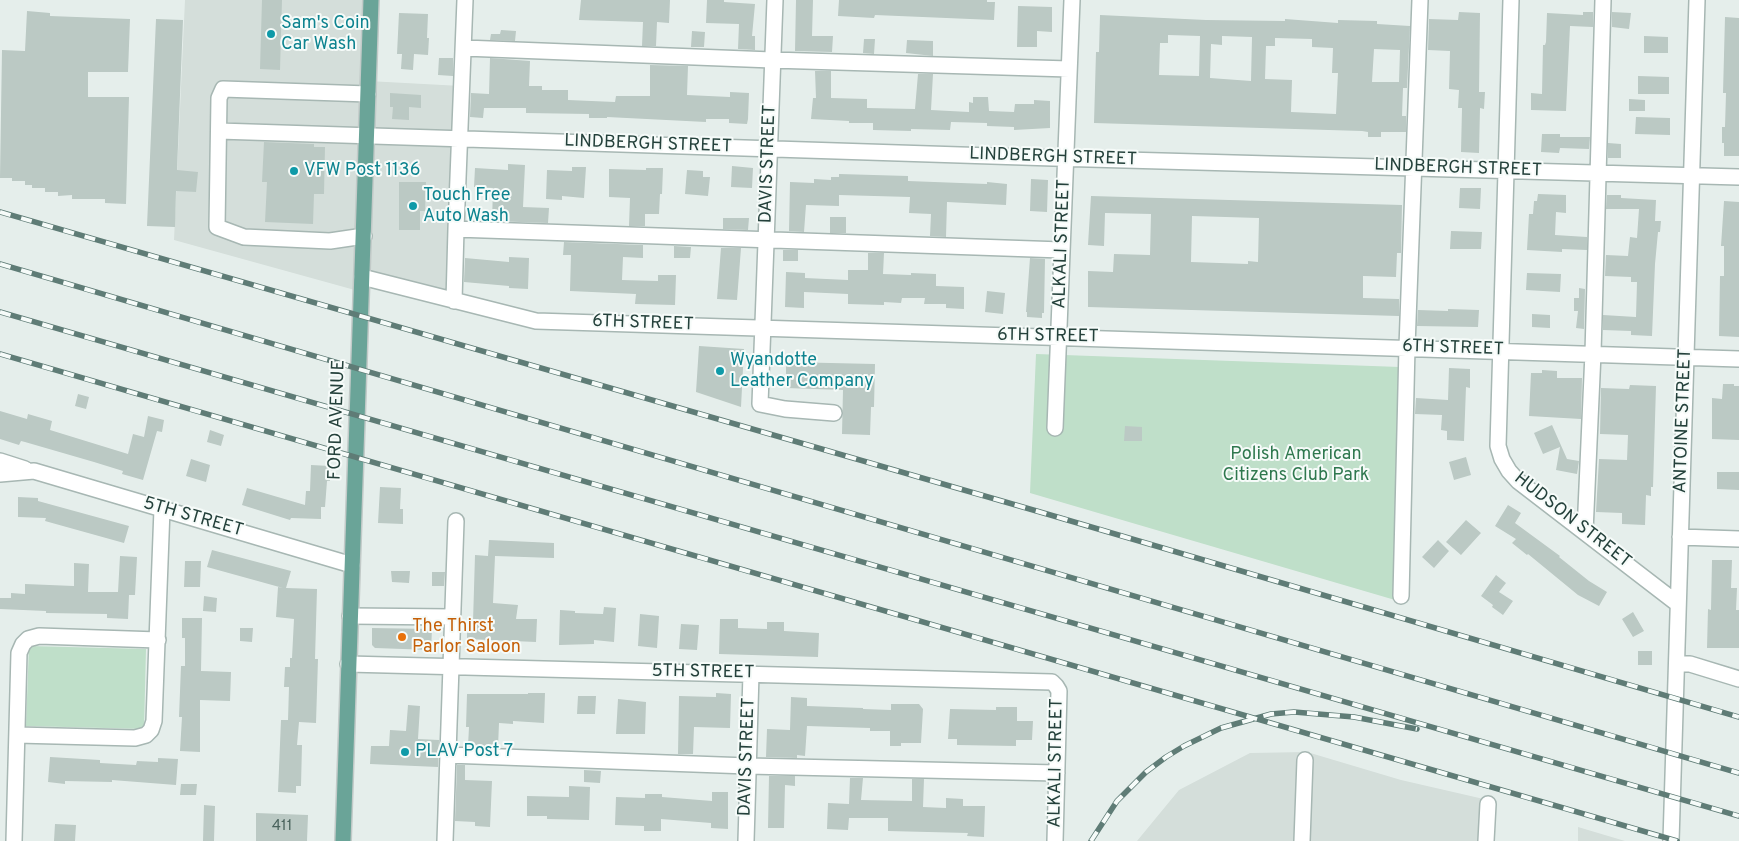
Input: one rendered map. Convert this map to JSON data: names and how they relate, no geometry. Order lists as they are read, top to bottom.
{
  "streets": {
    "main road": ["FORD AVENUE"],
    "street": [
      "LINDBERGH STREET",
      "DAVIS STREET",
      "ALKALI STREET",
      "6TH STREET",
      "ANTOINE STREET",
      "5TH STREET",
      "HUDSON STREET"
    ]
  },
  "crossings": [
    ["LINDBERGH STREET", "DAVIS STREET"],
    ["LINDBERGH STREET", "ALKALI STREET"],
    ["LINDBERGH STREET", "FORD AVENUE"],
    ["LINDBERGH STREET", "ANTOINE STREET"],
    ["LINDBERGH STREET", "HUDSON STREET"],
    ["DAVIS STREET", "6TH STREET"],
    ["DAVIS STREET", "5TH STREET"],
    ["ALKALI STREET", "6TH STREET"],
    ["ALKALI STREET", "5TH STREET"],
    ["6TH STREET", "FORD AVENUE"],
    ["6TH STREET", "ANTOINE STREET"],
    ["6TH STREET", "HUDSON STREET"],
    ["FORD AVENUE", "5TH STREET"],
    ["ANTOINE STREET", "HUDSON STREET"]
  ],
  "parks": ["Polish American Citizens Club Park"],
  "places": [
    "Sam's Coin Car Wash",
    "VFW Post 1136",
    "Touch Free Auto Wash",
    "Wyandotte Leather Company",
    "The Thirst Parlor Saloon",
    "PLAV Post 7"
  ],
  "house_numbers": ["411"]
}
